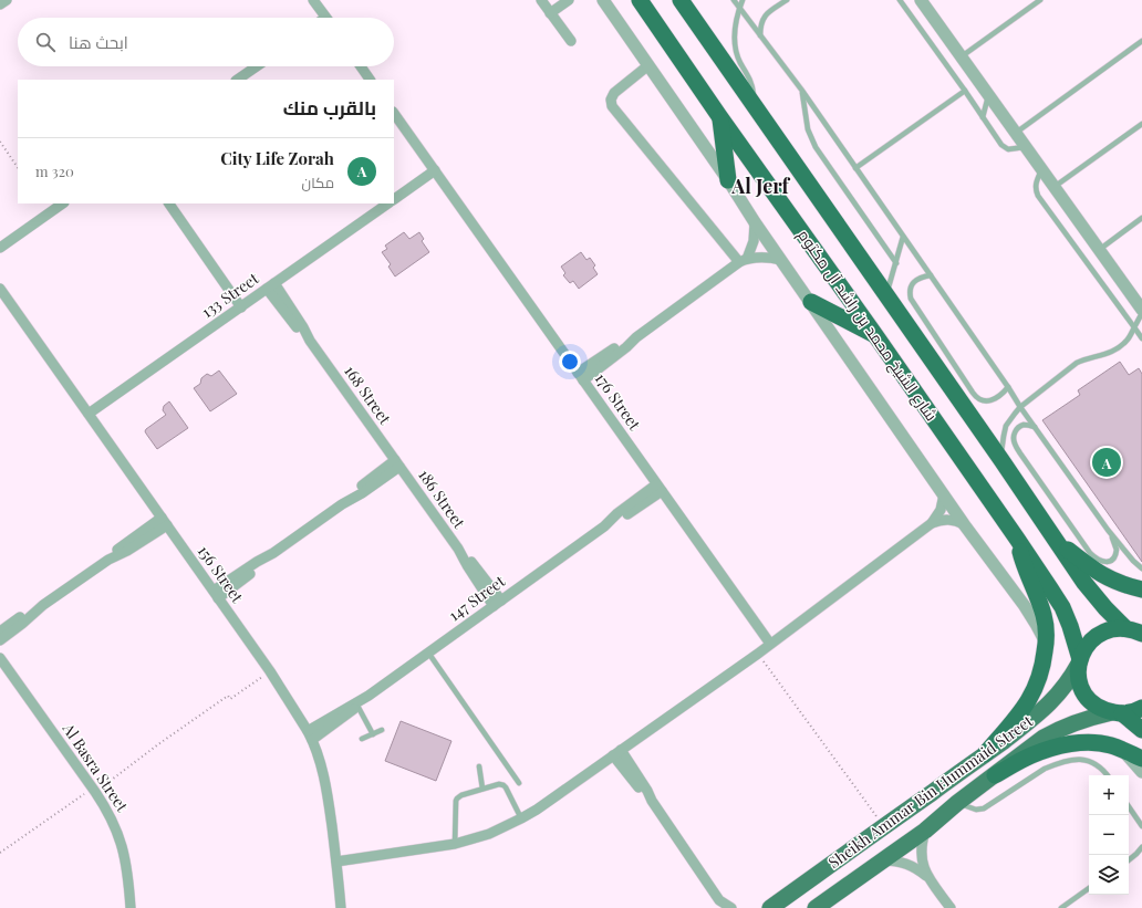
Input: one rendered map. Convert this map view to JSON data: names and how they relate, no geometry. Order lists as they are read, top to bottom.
{
  "streets": {
    "highway": ["شارع الشيخ محمد بن راشد آل مكتوم"],
    "main road": ["Sheikh Ammar Bin Hummaid Street"],
    "street": [
      "133 Street",
      "168 Street",
      "176 Street",
      "186 Street",
      "156 Street",
      "147 Street",
      "Al Basra Street"
    ]
  },
  "crossings": [
    ["133 Street", "168 Street"],
    ["133 Street", "156 Street"],
    ["شارع الشيخ محمد بن راشد آل مكتوم", "Sheikh Ammar Bin Hummaid Street"],
    ["168 Street", "186 Street"],
    ["176 Street", "147 Street"],
    ["186 Street", "147 Street"],
    ["156 Street", "147 Street"]
  ],
  "districts": ["Al Jerf"],
  "page": {
    "search": "ابحث هنا",
    "heading": "بالقرب منك",
    "list": [
      {
        "mark": "A",
        "name": "City Life Zorah",
        "note": "مكان",
        "value": "320 m"
      }
    ],
    "pins": "A",
    "map_buttons": ["+", "−"]
  }
}
